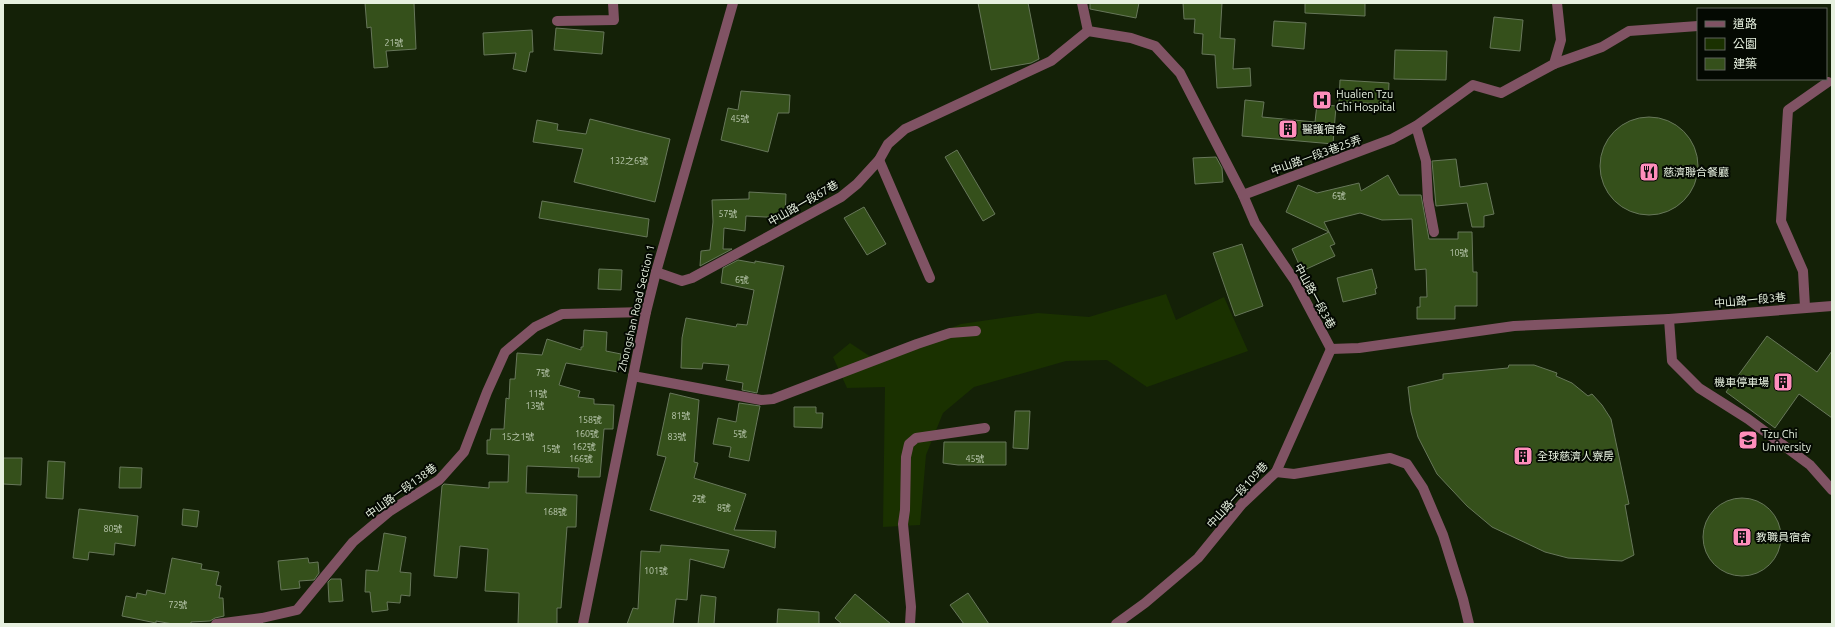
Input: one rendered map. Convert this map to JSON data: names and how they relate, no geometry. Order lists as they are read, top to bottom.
{
  "streets": {
    "street": [
      "中山路一段3巷25弄",
      "中山路一段67巷",
      "中山路一段3巷",
      "Zhongshan Road Section 1",
      "中山路一段138巷",
      "中山路一段109巷"
    ]
  },
  "crossings": [
    ["中山路一段3巷25弄", "中山路一段3巷"],
    ["中山路一段67巷", "中山路一段3巷"],
    ["中山路一段67巷", "Zhongshan Road Section 1"],
    ["中山路一段3巷", "中山路一段109巷"],
    ["Zhongshan Road Section 1", "中山路一段138巷"]
  ],
  "places": {
    "hospital": ["Hualien Tzu Chi Hospital"],
    "building": [
      "醫護宿舍",
      "機車停車場",
      "全球慈濟人寮房",
      "教職員宿舍"
    ],
    "restaurant": ["慈濟聯合餐廳"],
    "school or university": ["Tzu Chi University"]
  },
  "house_numbers": [
    "21號",
    "45號",
    "132之6號",
    "6號",
    "57號",
    "10號",
    "6號",
    "7號",
    "11號",
    "13號",
    "81號",
    "158號",
    "160號",
    "5號",
    "15之1號",
    "83號",
    "162號",
    "15號",
    "166號",
    "45號",
    "2號",
    "8號",
    "168號",
    "80號",
    "101號",
    "72號"
  ],
  "legend": ["道路", "公園", "建築"]
}
